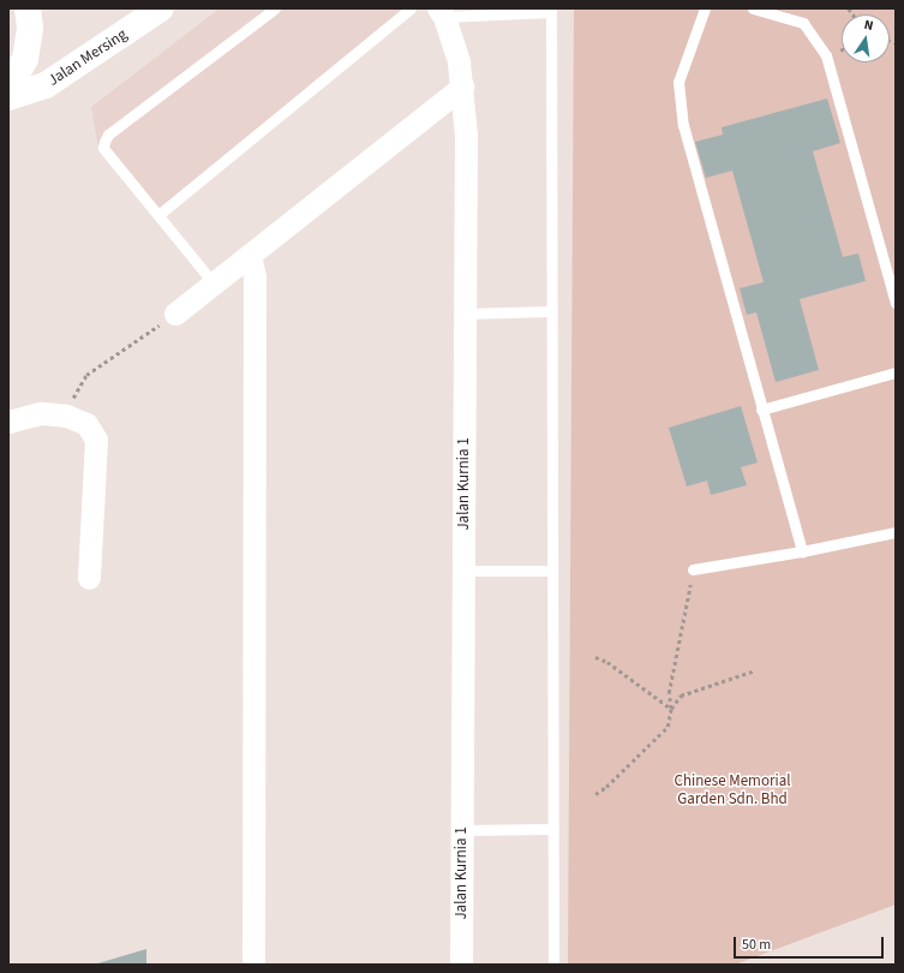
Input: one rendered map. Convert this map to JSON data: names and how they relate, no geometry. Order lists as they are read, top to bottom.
{
  "streets": {
    "highway": ["Jalan Mersing"],
    "street": ["Jalan Kurnia 1"]
  },
  "parks": ["Chinese Memorial Garden Sdn. Bhd"],
  "scale_bar": "50 m",
  "north": "top"
}
